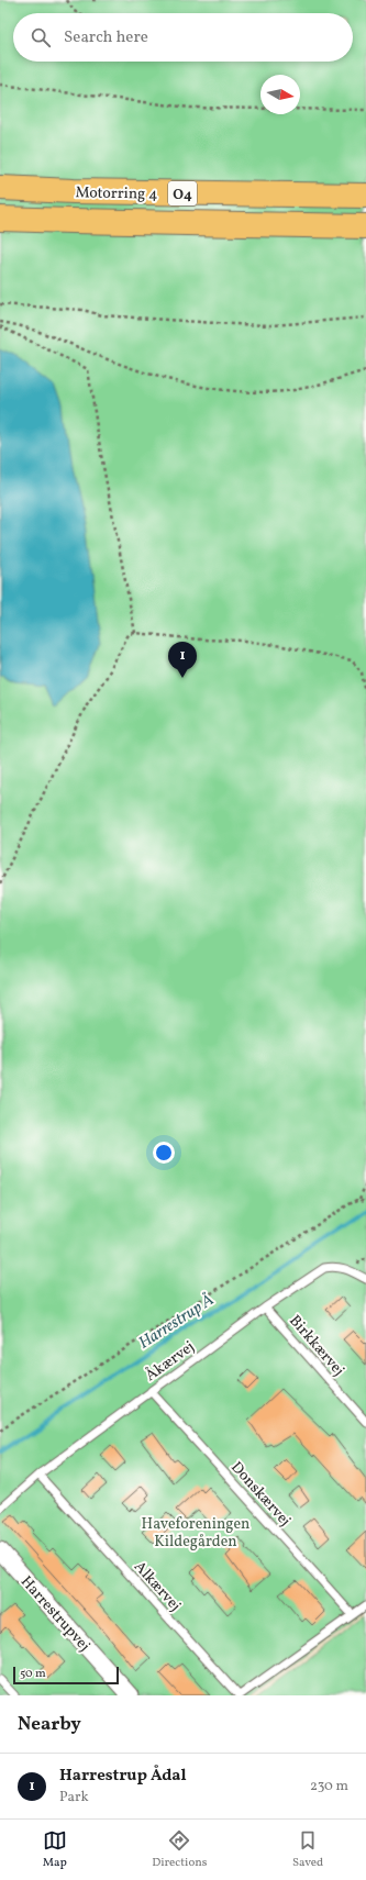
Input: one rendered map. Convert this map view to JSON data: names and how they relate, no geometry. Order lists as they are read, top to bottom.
{
  "streets": {
    "highway": ["Motorring 4", "O4"],
    "street": ["Harrestrupvej"],
    "lane": [
      "Birkkærvej",
      "Åkærvej",
      "Donskærvej",
      "Alkærvej"
    ]
  },
  "crossings": [
    ["Birkkærvej", "Åkærvej"],
    ["Åkærvej", "Donskærvej"],
    ["Åkærvej", "Alkærvej"]
  ],
  "water": ["Harrestrup Å"],
  "parks": ["Haveforeningen Kildegården"],
  "scale_bar": "50 m",
  "north": "right",
  "page": {
    "search": "Search here",
    "pins": "1",
    "scale": "50 m",
    "heading": "Nearby",
    "list": [
      {
        "mark": "1",
        "name": "Harrestrup Ådal",
        "note": "Park",
        "value": "230 m"
      }
    ],
    "nav": ["Map", "Directions", "Saved"]
  }
}
